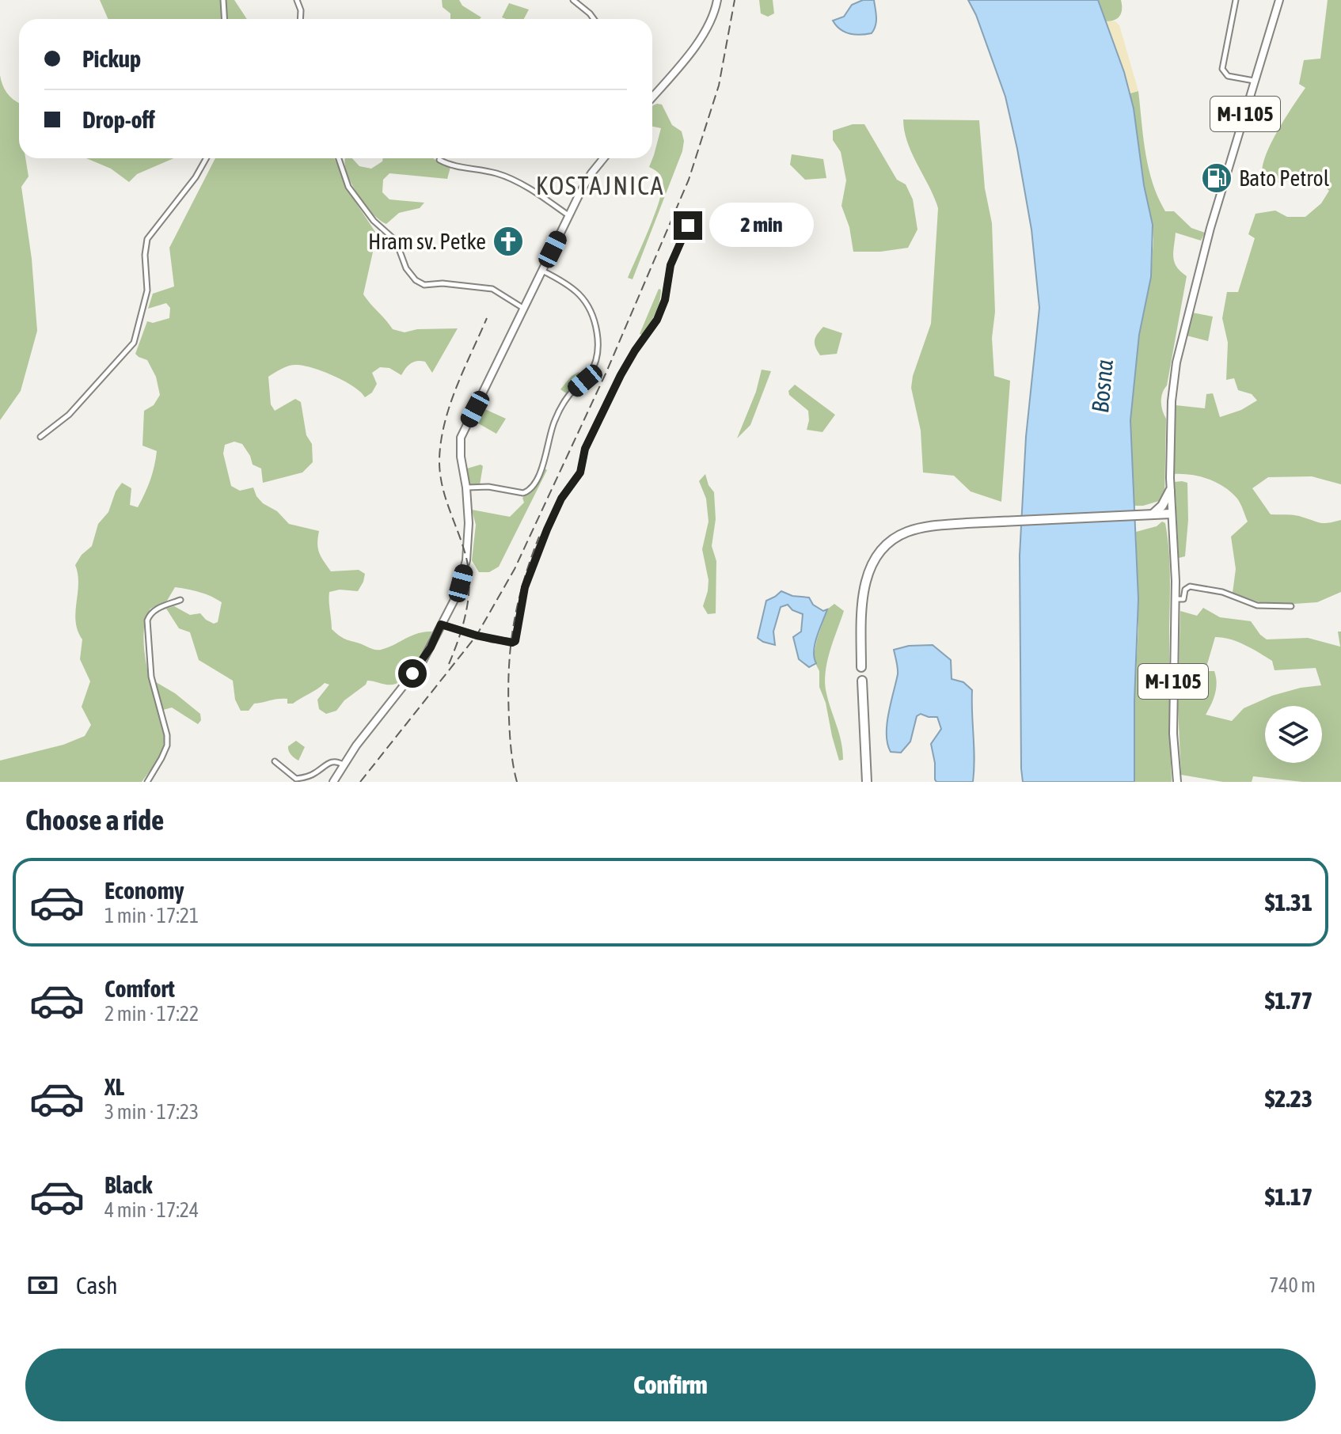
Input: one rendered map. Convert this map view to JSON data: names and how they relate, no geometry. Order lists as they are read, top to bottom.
{
  "streets": {
    "main road": ["M-I 105"]
  },
  "districts": ["KOSTAJNICA"],
  "water": ["Bosna"],
  "places": {
    "fuel station": ["Bato Petrol"],
    "church": ["Hram sv. Petke"]
  },
  "page": {
    "banner": ["Pickup", "Drop-off"],
    "bubble": "2 min",
    "heading": "Choose a ride",
    "list": [
      {
        "name": "Economy",
        "note": "1 min · 17:21",
        "value": "$1.31"
      },
      {
        "name": "Comfort",
        "note": "2 min · 17:22",
        "value": "$1.77"
      },
      {
        "name": "XL",
        "note": "3 min · 17:23",
        "value": "$2.23"
      },
      {
        "name": "Black",
        "note": "4 min · 17:24",
        "value": "$1.17"
      }
    ],
    "pay": ["Cash", "740 m"],
    "buttons": "Confirm"
  }
}
